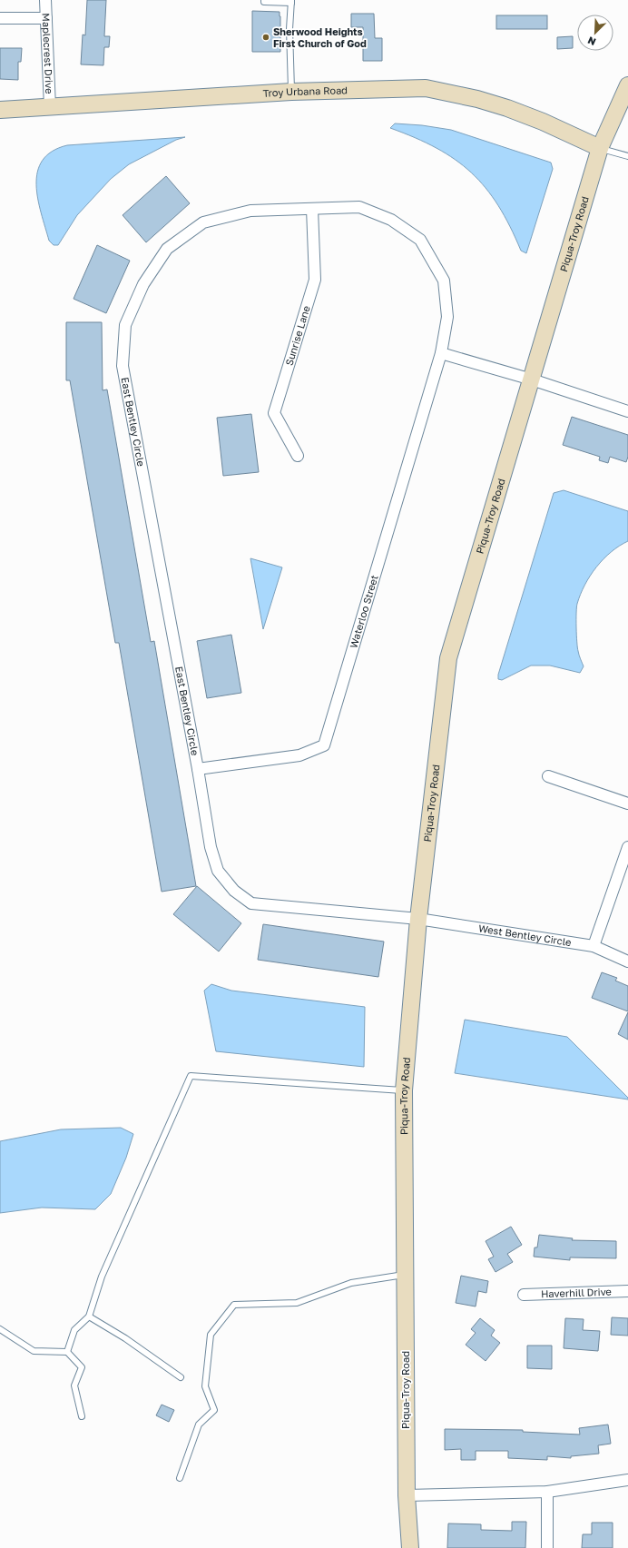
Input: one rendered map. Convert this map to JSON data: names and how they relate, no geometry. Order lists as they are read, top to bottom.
{
  "streets": {
    "street": [
      "Maplecrest Drive",
      "Troy Urbana Road",
      "Piqua-Troy Road",
      "Sunrise Lane",
      "East Bentley Circle",
      "Waterloo Street",
      "West Bentley Circle",
      "Haverhill Drive"
    ]
  },
  "crossings": [
    ["Maplecrest Drive", "Troy Urbana Road"],
    ["Troy Urbana Road", "Piqua-Troy Road"],
    ["Piqua-Troy Road", "East Bentley Circle"],
    ["Piqua-Troy Road", "West Bentley Circle"],
    ["Sunrise Lane", "East Bentley Circle"],
    ["East Bentley Circle", "Waterloo Street"],
    ["East Bentley Circle", "West Bentley Circle"]
  ],
  "places": ["Sherwood Heights First Church of God"],
  "north": "bottom left"
}
